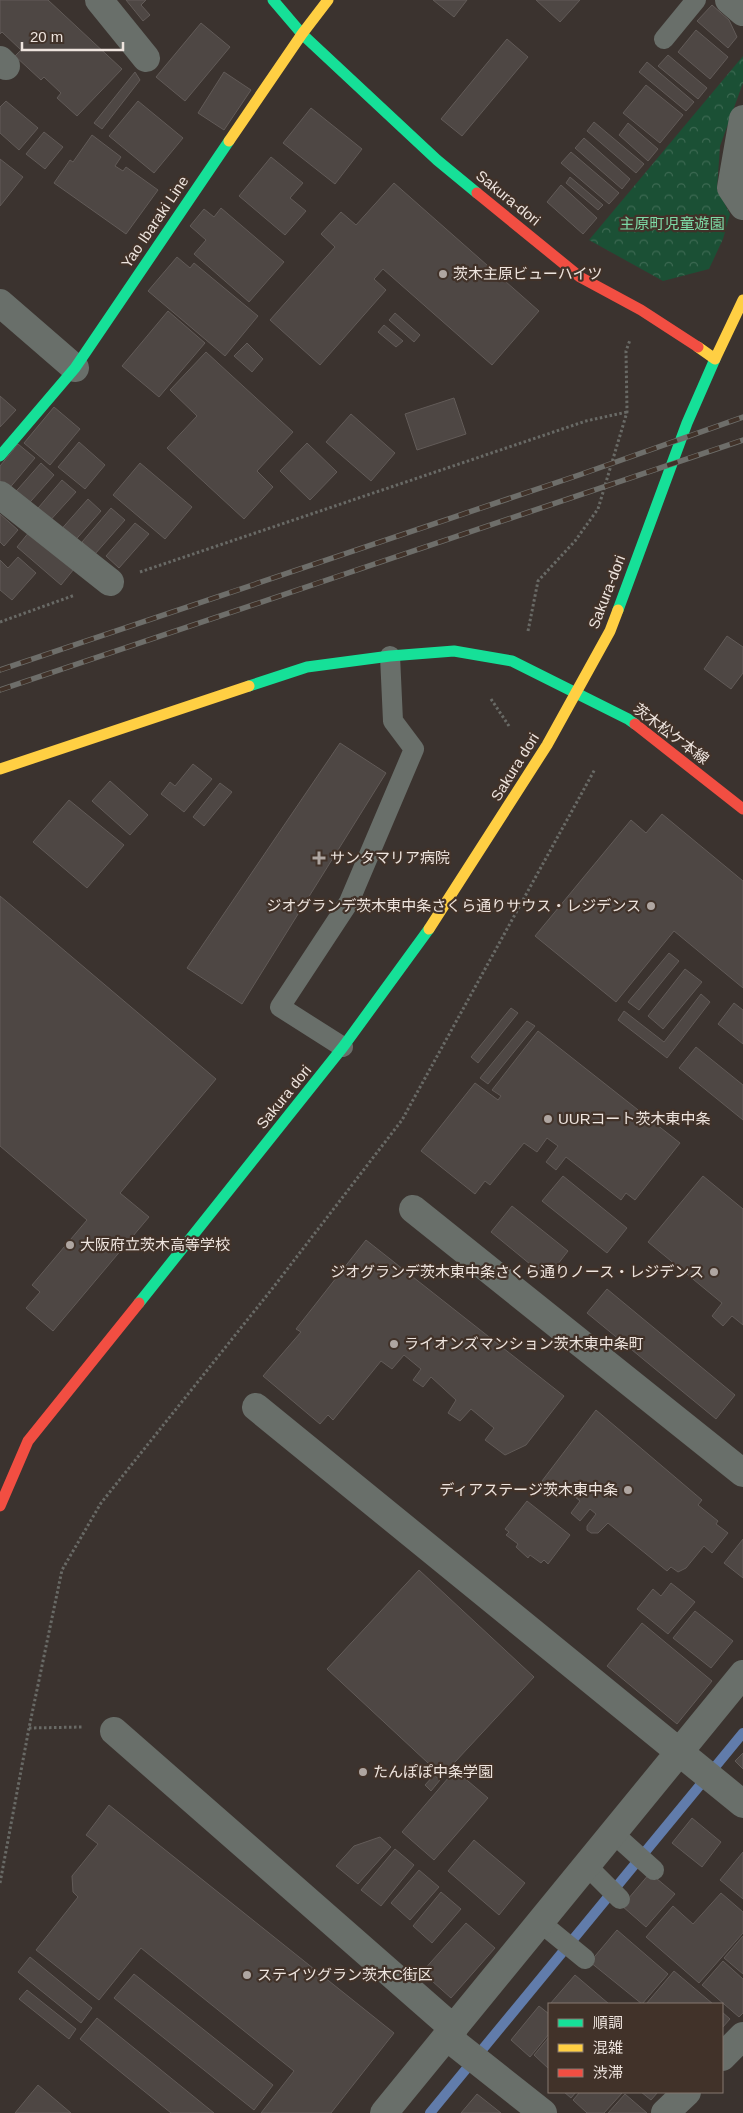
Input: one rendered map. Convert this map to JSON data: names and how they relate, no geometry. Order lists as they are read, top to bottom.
{
  "streets": {
    "street": [
      "Sakura-dori",
      "Yao Ibaraki Line",
      "茨木松ケ本線",
      "Sakura dori"
    ]
  },
  "crossings": [
    ["Sakura-dori", "Yao Ibaraki Line"],
    ["Sakura-dori", "茨木松ケ本線"],
    ["Sakura-dori", "Sakura dori"],
    ["茨木松ケ本線", "Sakura dori"]
  ],
  "parks": ["主原町児童遊園"],
  "places": {
    "other": [
      "茨木主原ビューハイツ",
      "ジオグランデ茨木東中条さくら通りサウス・レジデンス",
      "UURコート茨木東中条",
      "大阪府立茨木高等学校",
      "ジオグランデ茨木東中条さくら通りノース・レジデンス",
      "ライオンズマンション茨木東中条町",
      "ディアステージ茨木東中条",
      "たんぽぽ中条学園",
      "ステイツグラン茨木C街区"
    ],
    "health": ["サンタマリア病院"]
  },
  "legend": ["順調", "混雑", "渋滞"],
  "scale_bar": "20 m"
}
